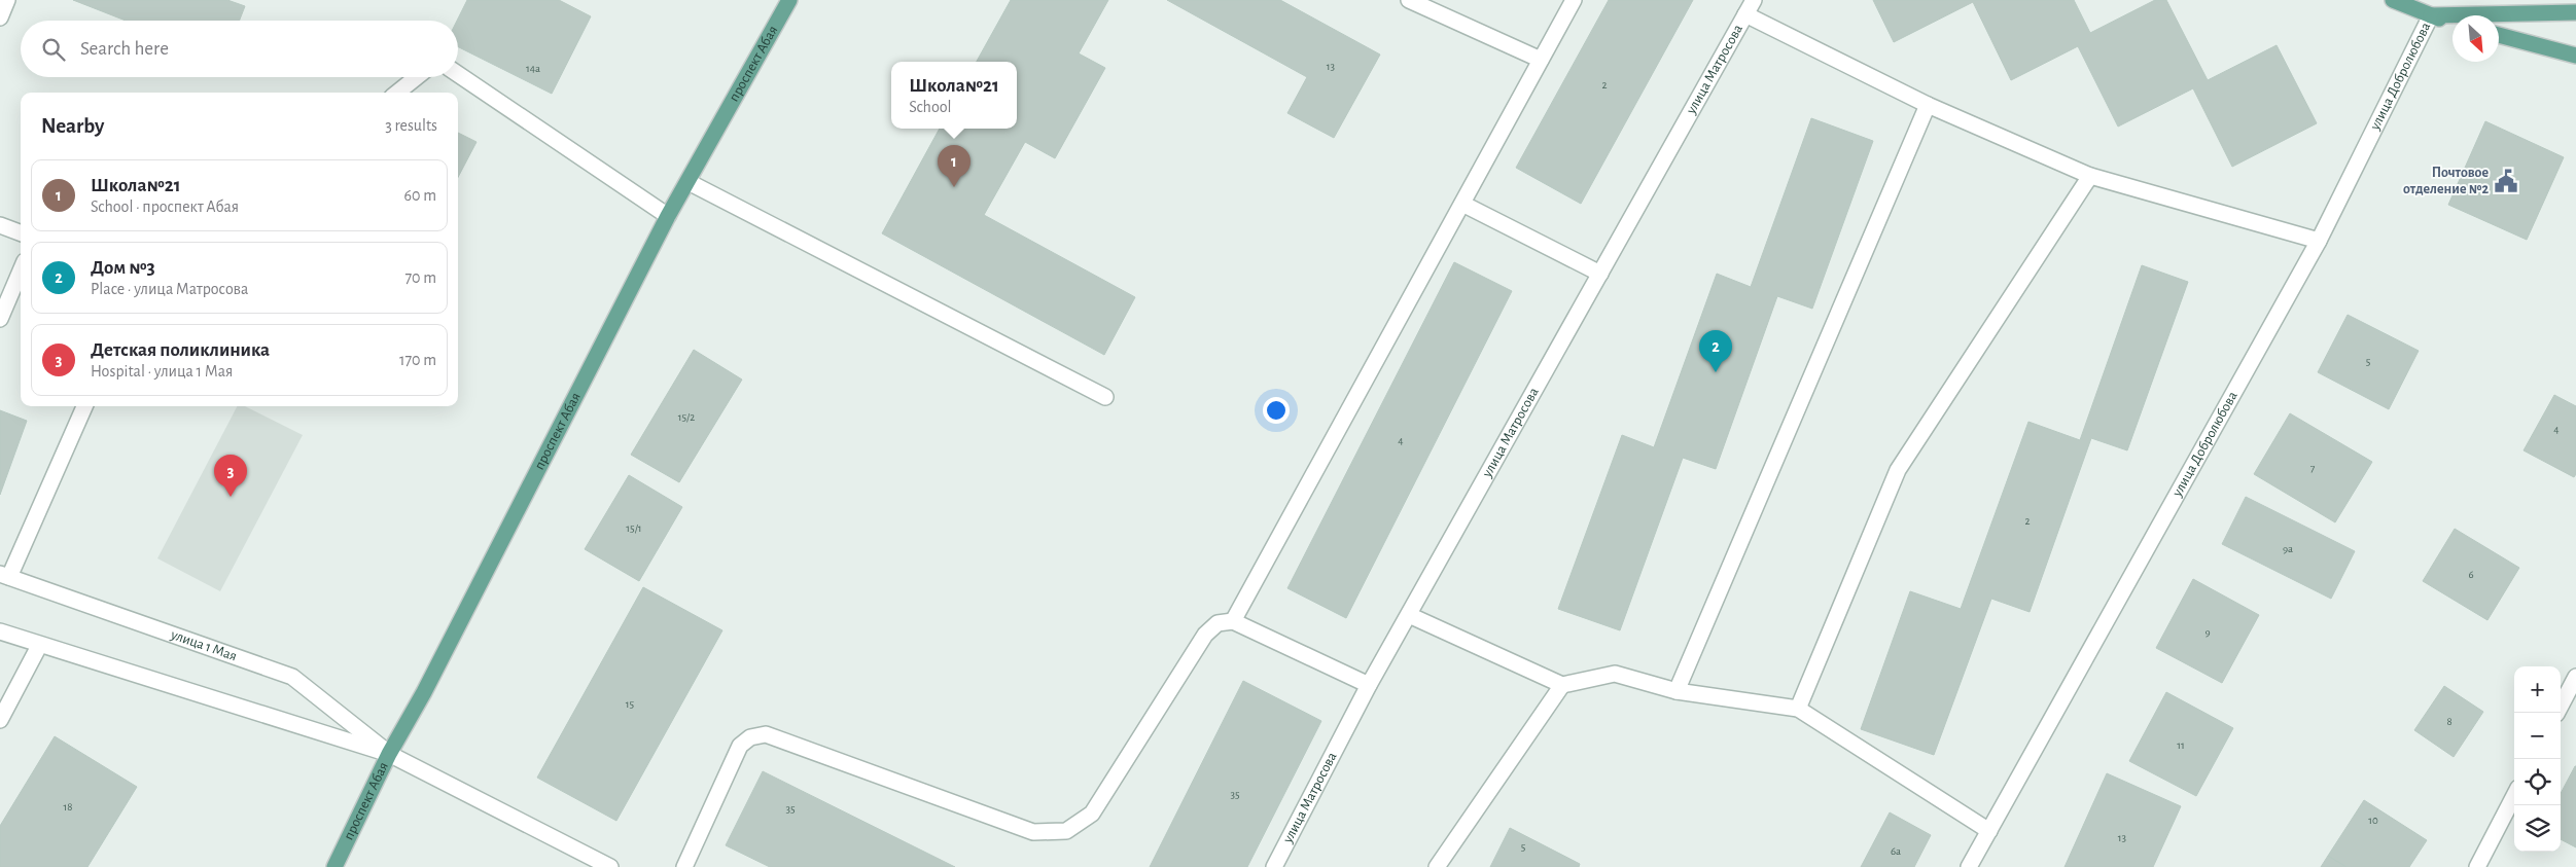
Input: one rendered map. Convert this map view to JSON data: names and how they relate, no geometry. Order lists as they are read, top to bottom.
{
  "streets": {
    "main road": ["проспект Абая"],
    "street": ["улица Матросова", "улица Добролюбова", "улица 1 Мая"]
  },
  "crossings": [
    ["проспект Абая", "улица 1 Мая"]
  ],
  "places": {
    "public building": ["Почтовое отделение №2"]
  },
  "house_numbers": [
    "13",
    "14а",
    "2",
    "5",
    "15/2",
    "4",
    "4",
    "7",
    "2",
    "15/1",
    "9а",
    "6",
    "9",
    "15",
    "8",
    "11",
    "35",
    "18",
    "35",
    "10",
    "13",
    "5",
    "6а"
  ],
  "north": "bottom right",
  "page": {
    "search": "Search here",
    "popup": ["Школа№21", "School"],
    "heading": ["Nearby", "3 results"],
    "pins": ["1", "2", "3"],
    "list": [
      {
        "mark": "1",
        "name": "Школа№21",
        "note": "School · проспект Абая",
        "value": "60 m"
      },
      {
        "mark": "2",
        "name": "Дом №3",
        "note": "Place · улица Матросова",
        "value": "70 m"
      },
      {
        "mark": "3",
        "name": "Детская поликлиника",
        "note": "Hospital · улица 1 Мая",
        "value": "170 m"
      }
    ],
    "map_buttons": ["+", "−"]
  }
}
